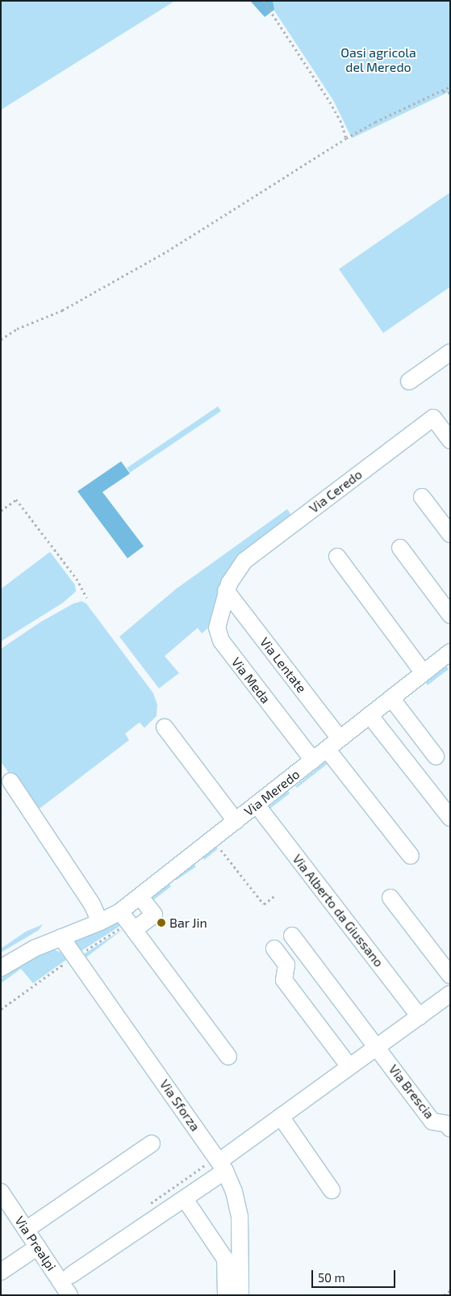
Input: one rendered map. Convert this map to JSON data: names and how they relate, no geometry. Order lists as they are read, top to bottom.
{
  "streets": {
    "street": [
      "Via Ceredo",
      "Via Lentate",
      "Via Meda",
      "Via Meredo",
      "Via Alberto da Giussano",
      "Via Brescia",
      "Via Sforza",
      "Via Prealpi"
    ]
  },
  "crossings": [
    ["Via Ceredo", "Via Lentate"],
    ["Via Ceredo", "Via Meda"],
    ["Via Lentate", "Via Meda"],
    ["Via Lentate", "Via Meredo"],
    ["Via Meda", "Via Meredo"],
    ["Via Meredo", "Via Alberto da Giussano"],
    ["Via Meredo", "Via Sforza"]
  ],
  "parks": ["Oasi agricola del Meredo"],
  "places": ["Bar Jin"],
  "scale_bar": "50 m"
}
